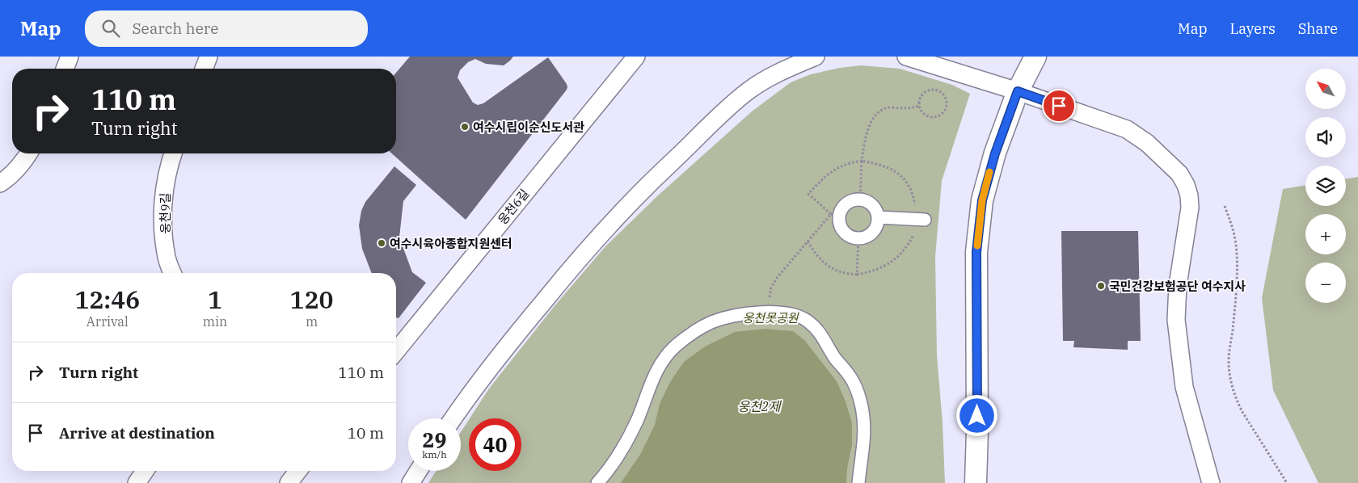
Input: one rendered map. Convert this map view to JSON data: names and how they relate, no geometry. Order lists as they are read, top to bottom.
{
  "streets": {
    "street": ["웅천6길", "웅천9길"]
  },
  "water": ["웅천2제"],
  "parks": ["웅천못공원"],
  "places": ["여수시립이순신도서관", "여수시육아종합지원센터", "국민건강보험공단 여수지사"],
  "north": "top left",
  "page": {
    "header": "Map",
    "search": "Search here",
    "nav": ["Map", "Layers", "Share"],
    "map_buttons": ["+", "−"],
    "turn": ["110 m", "Turn right"],
    "eta": [
      "12:46",
      "Arrival",
      "1",
      "min",
      "120",
      "m"
    ],
    "list": [
      {
        "name": "Turn right",
        "value": "110 m"
      },
      {
        "name": "Arrive at destination",
        "value": "10 m"
      }
    ],
    "speed": "29 km/h",
    "limit": "40"
  }
}
